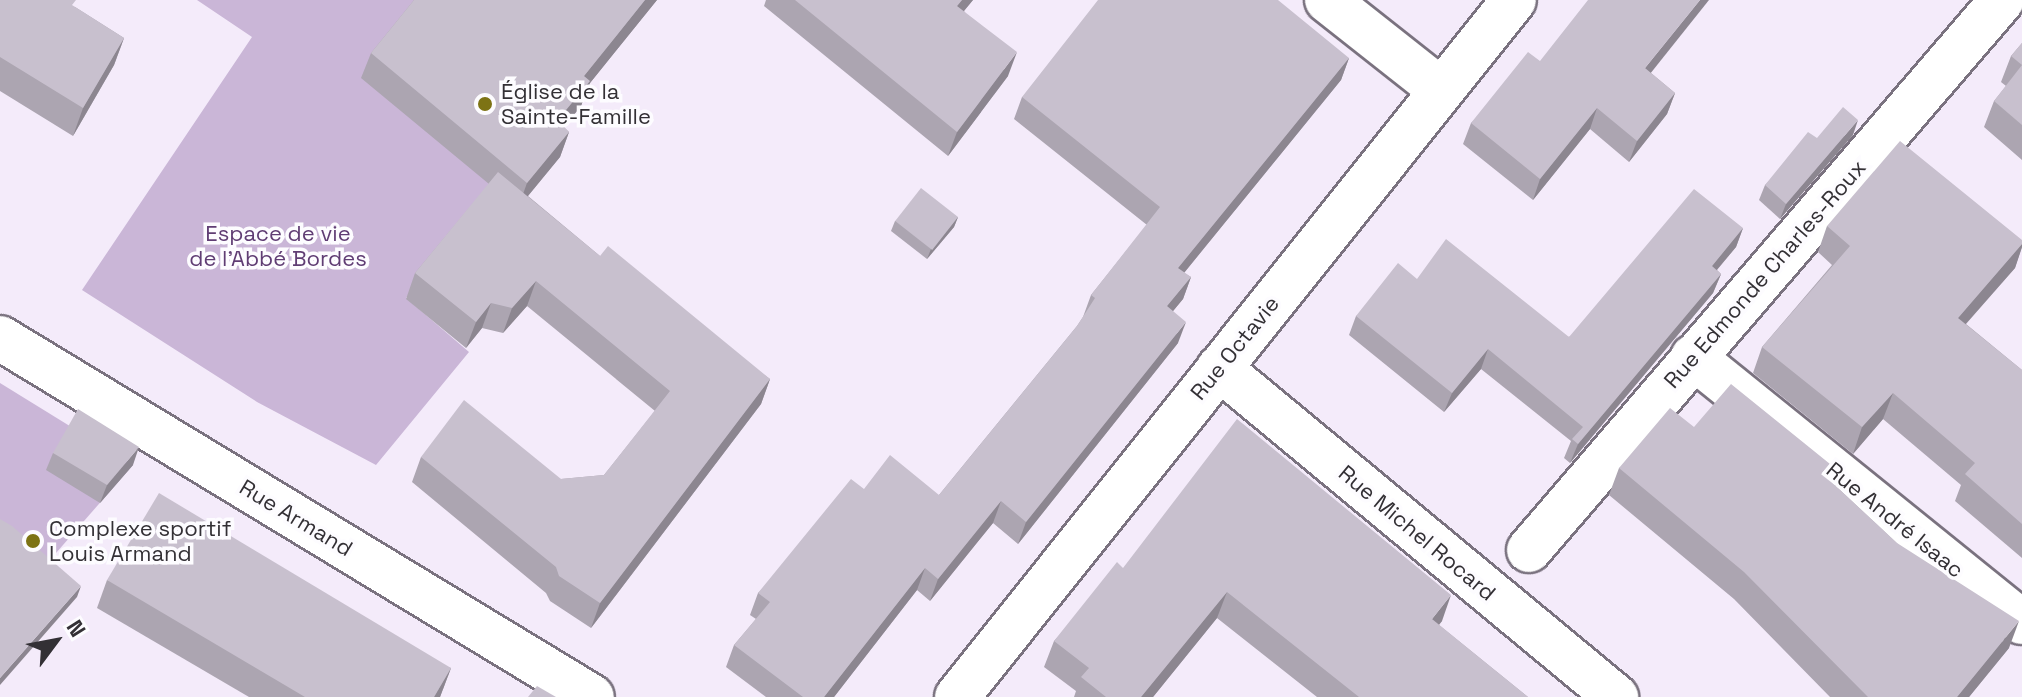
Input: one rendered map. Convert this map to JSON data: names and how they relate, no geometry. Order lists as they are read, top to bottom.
{
  "streets": {
    "street": [
      "Rue Edmonde Charles-Roux",
      "Rue Octavie",
      "Rue Armand",
      "Rue André Isaac",
      "Rue Michel Rocard"
    ]
  },
  "crossings": [
    ["Rue Edmonde Charles-Roux", "Rue André Isaac"],
    ["Rue Octavie", "Rue Michel Rocard"]
  ],
  "parks": ["Espace de vie de l'Abbé Bordes"],
  "places": ["Église de la Sainte-Famille", "Complexe sportif Louis Armand"],
  "north": "top right"
}
